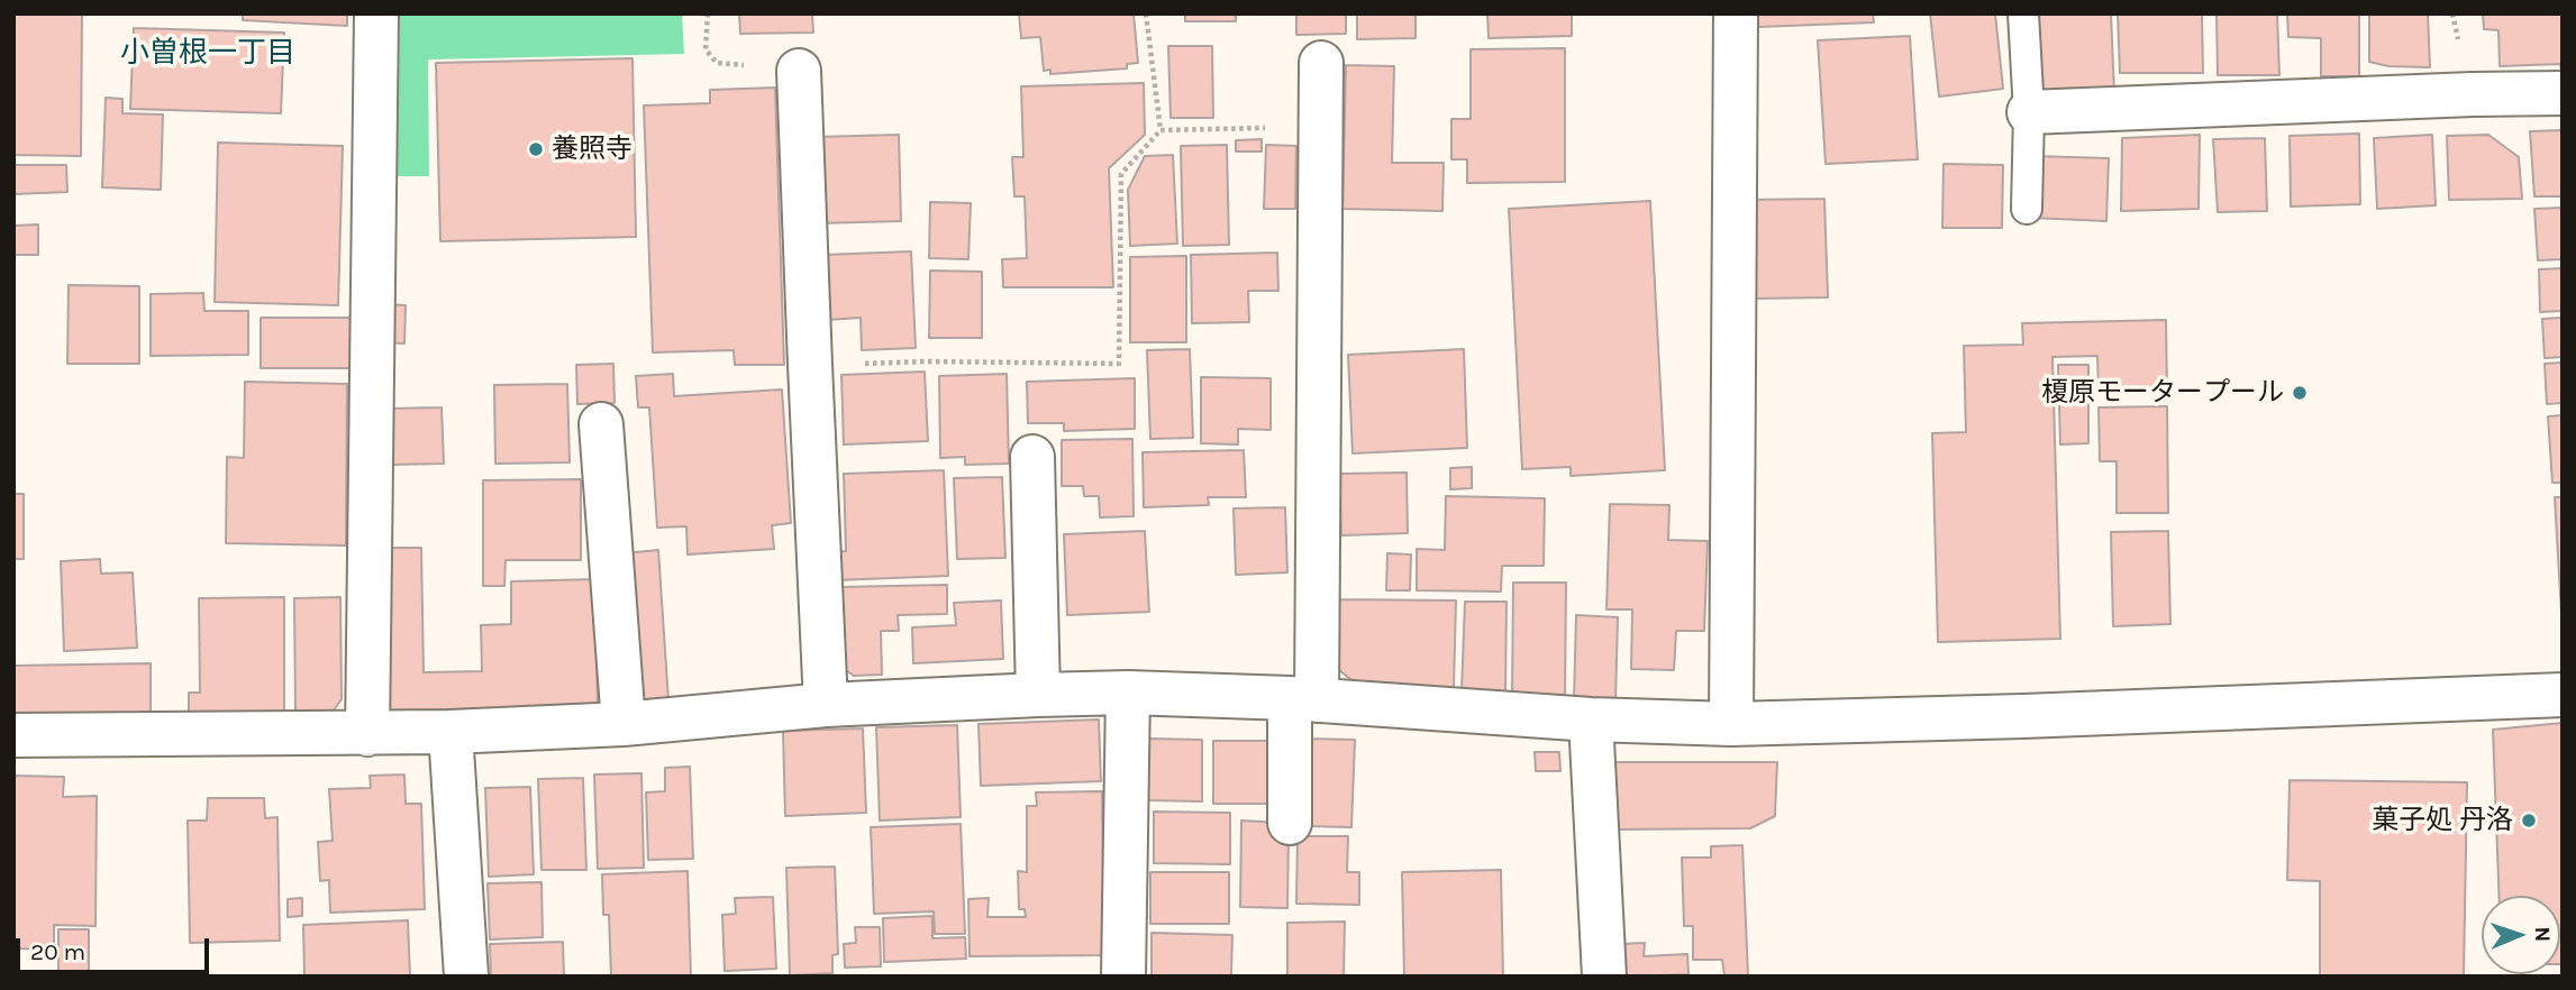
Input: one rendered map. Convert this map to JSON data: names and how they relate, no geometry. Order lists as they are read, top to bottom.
{
  "districts": ["小曽根一丁目"],
  "places": ["養照寺", "榎原モータープール", "菓子処 丹洛"],
  "scale_bar": "20 m",
  "north": "right"
}
